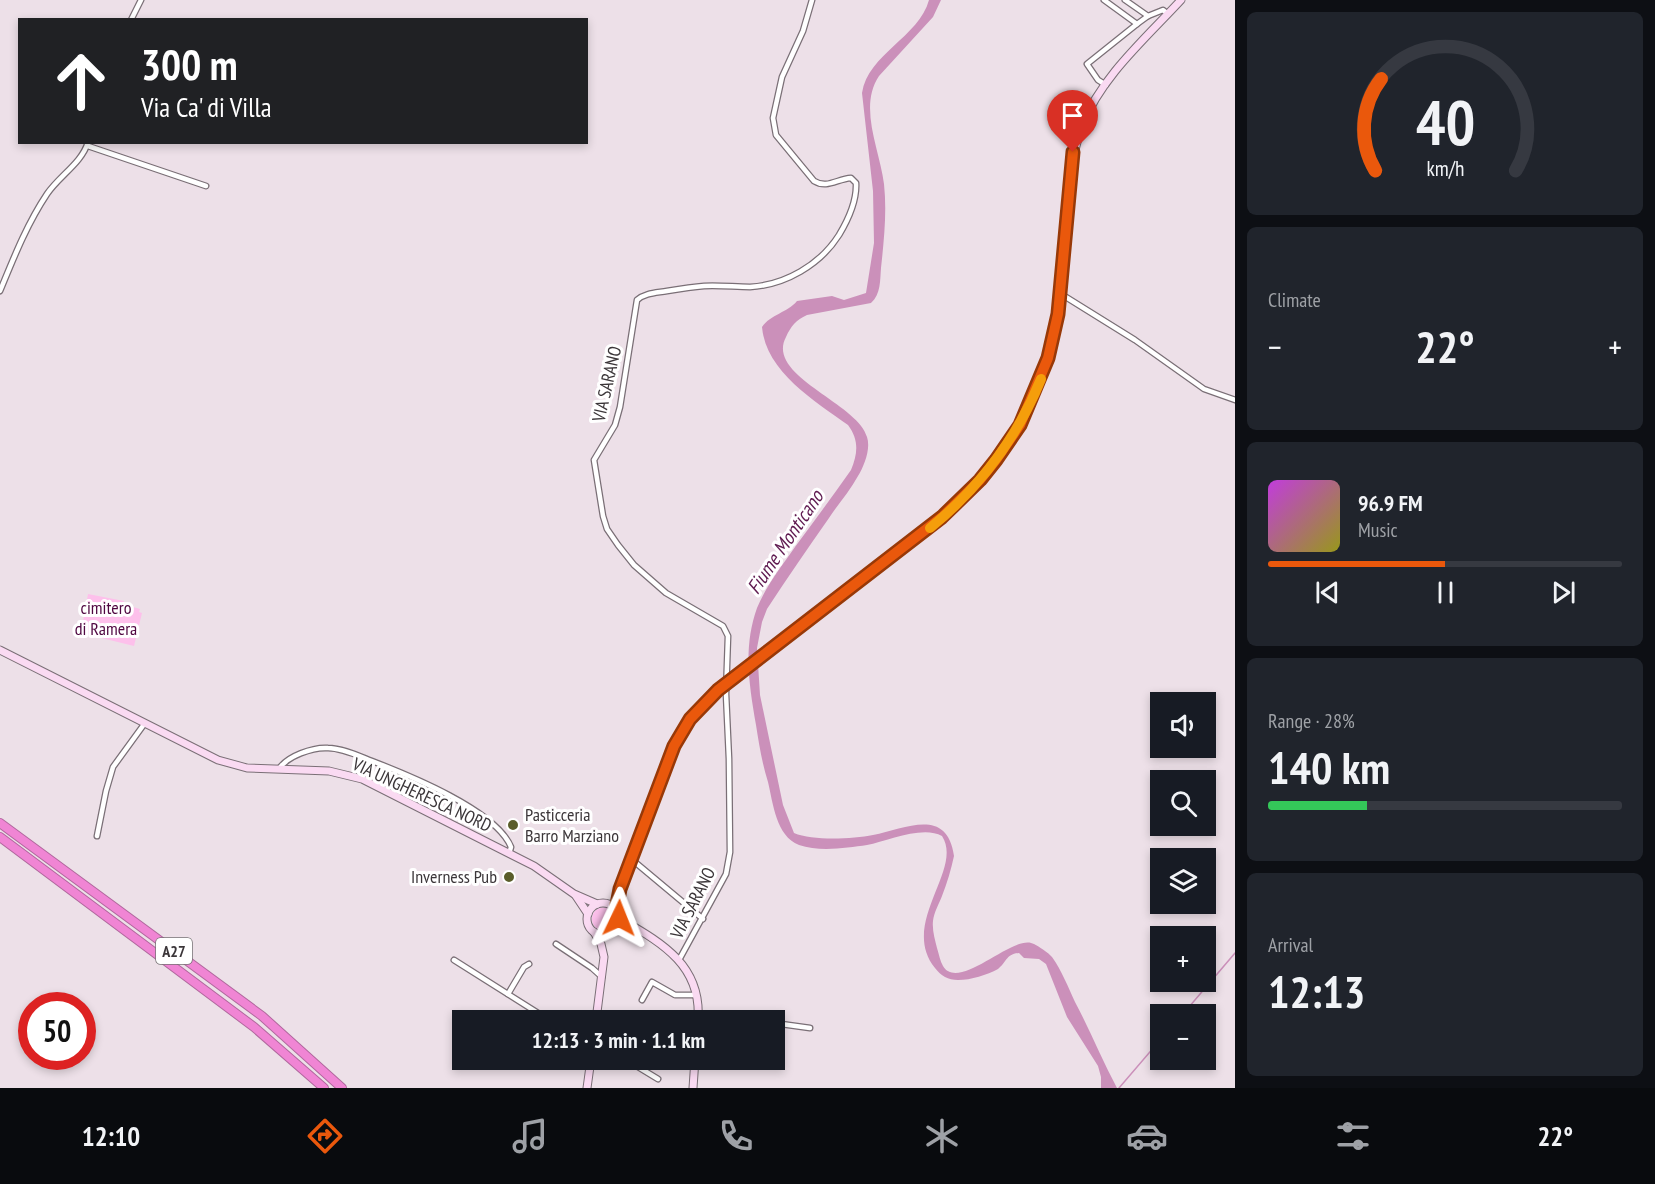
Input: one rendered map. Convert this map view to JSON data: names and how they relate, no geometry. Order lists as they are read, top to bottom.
{
  "streets": {
    "highway": ["A27"],
    "street": ["VIA SARANO", "VIA UNGHERESCA NORD"]
  },
  "water": ["Fiume Monticano"],
  "parks": ["cimitero di Ramera"],
  "places": ["Pasticceria Barro Marziano", "Inverness Pub"],
  "page": {
    "turn": ["300 m", "Via Ca' di Villa"],
    "tile": [
      "Climate",
      ["Range · 28%", "140 km"],
      ["Arrival", "12:13"]
    ],
    "heat": ["−", "22°", "+"],
    "song": ["96.9 FM", "Music"],
    "map_buttons": ["+", "−"],
    "limit": "50",
    "trip": "12:13 · 3 min · 1.1 km",
    "tabs": ["12:10", "22°"],
    "gauge": ["40", "km/h"]
  }
}
